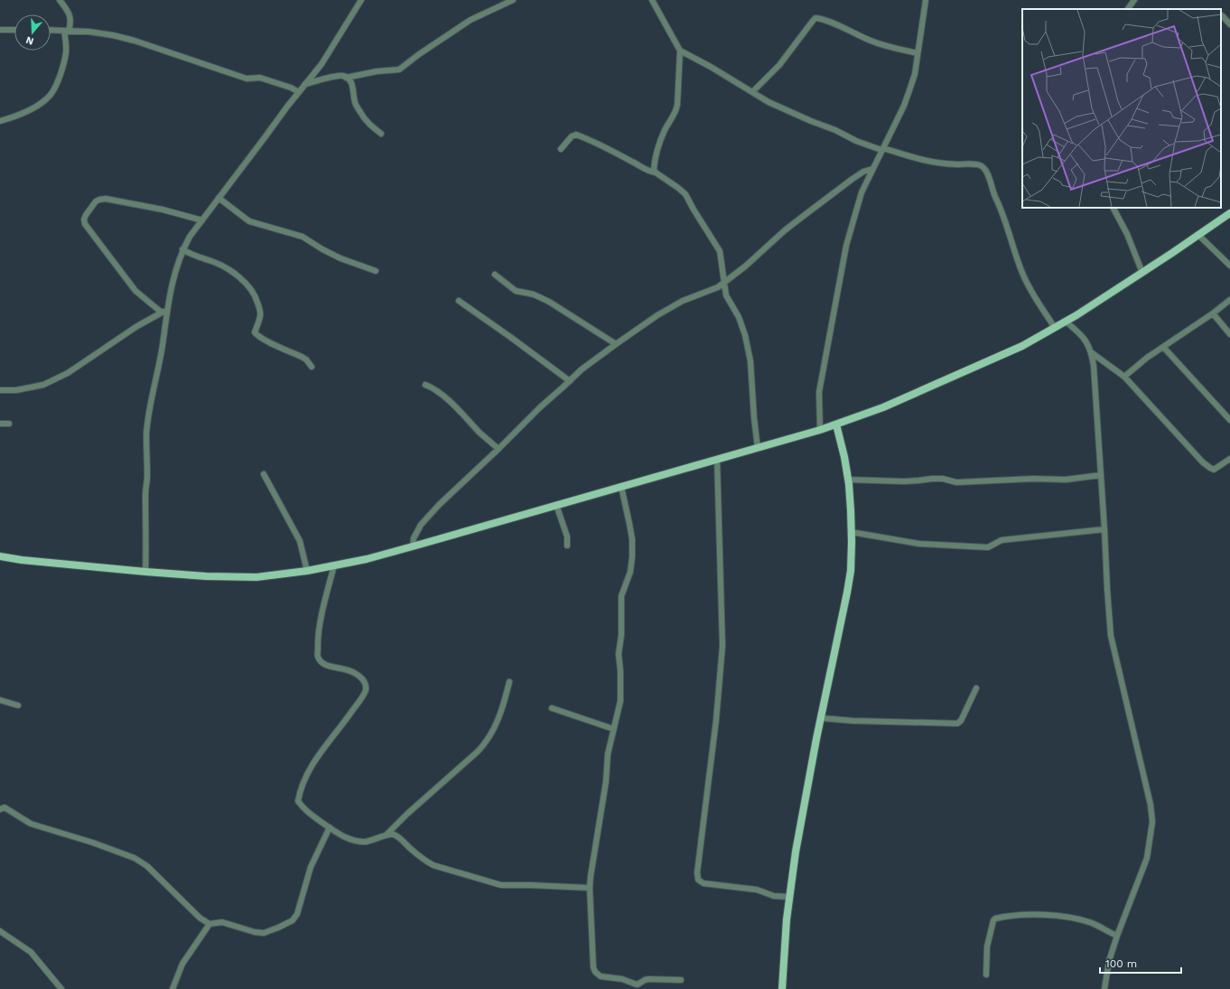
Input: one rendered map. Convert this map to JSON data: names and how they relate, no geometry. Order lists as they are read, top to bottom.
{
  "scale_bar": "100 m",
  "north": "bottom"
}
